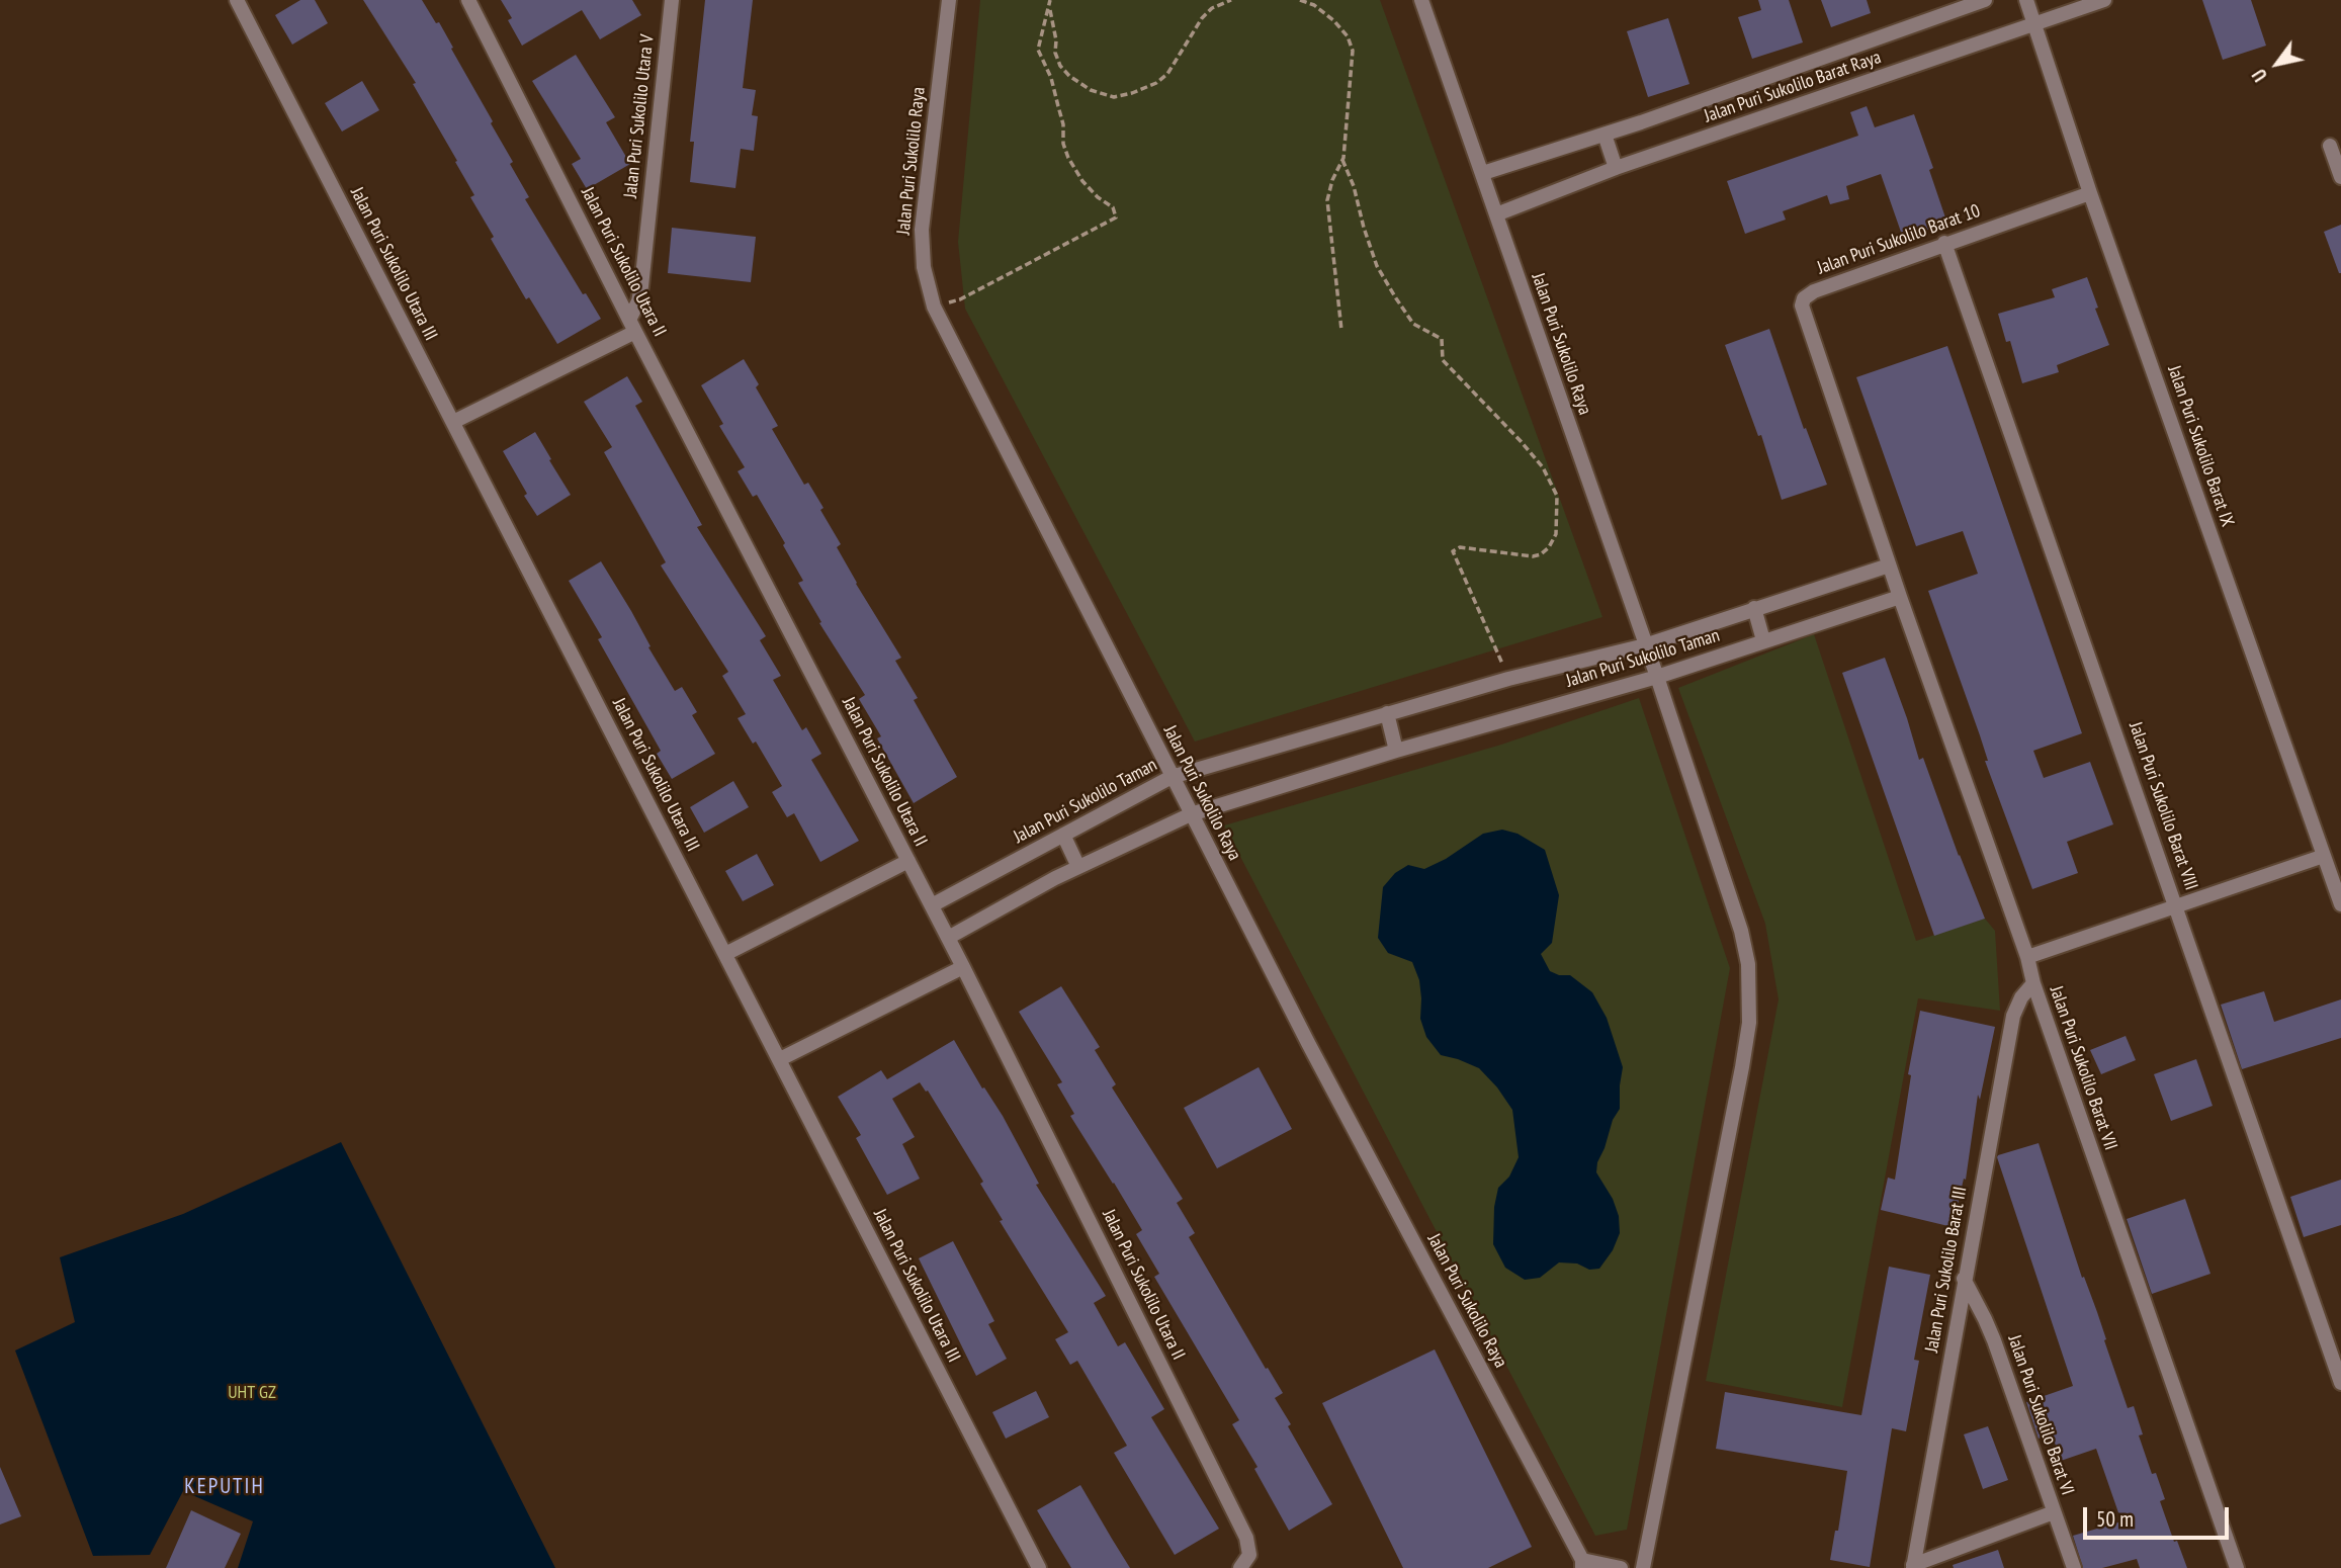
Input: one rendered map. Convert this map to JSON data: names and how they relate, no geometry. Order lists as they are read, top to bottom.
{
  "streets": {
    "street": [
      "Jalan Puri Sukolilo Barat Raya",
      "Jalan Puri Sukolilo Utara V",
      "Jalan Puri Sukolilo Raya",
      "Jalan Puri Sukolilo Barat 10",
      "Jalan Puri Sukolilo Utara II",
      "Jalan Puri Sukolilo Utara III",
      "Jalan Puri Sukolilo Barat IX",
      "Jalan Puri Sukolilo Taman",
      "Jalan Puri Sukolilo Barat VIII",
      "Jalan Puri Sukolilo Barat VII",
      "Jalan Puri Sukolilo Barat III",
      "Jalan Puri Sukolilo Barat VI"
    ]
  },
  "crossings": [
    ["Jalan Puri Sukolilo Barat Raya", "Jalan Puri Sukolilo Raya"],
    ["Jalan Puri Sukolilo Barat Raya", "Jalan Puri Sukolilo Barat IX"],
    ["Jalan Puri Sukolilo Utara V", "Jalan Puri Sukolilo Utara II"],
    ["Jalan Puri Sukolilo Raya", "Jalan Puri Sukolilo Taman"],
    ["Jalan Puri Sukolilo Barat 10", "Jalan Puri Sukolilo Barat IX"],
    ["Jalan Puri Sukolilo Barat 10", "Jalan Puri Sukolilo Taman"],
    ["Jalan Puri Sukolilo Barat 10", "Jalan Puri Sukolilo Barat VIII"],
    ["Jalan Puri Sukolilo Barat 10", "Jalan Puri Sukolilo Barat VII"],
    ["Jalan Puri Sukolilo Utara II", "Jalan Puri Sukolilo Taman"],
    ["Jalan Puri Sukolilo Taman", "Jalan Puri Sukolilo Barat VII"],
    ["Jalan Puri Sukolilo Barat VII", "Jalan Puri Sukolilo Barat III"],
    ["Jalan Puri Sukolilo Barat III", "Jalan Puri Sukolilo Barat VI"]
  ],
  "districts": ["KEPUTIH"],
  "parks": ["UHT GZ"],
  "scale_bar": "50 m",
  "north": "bottom left"
}
